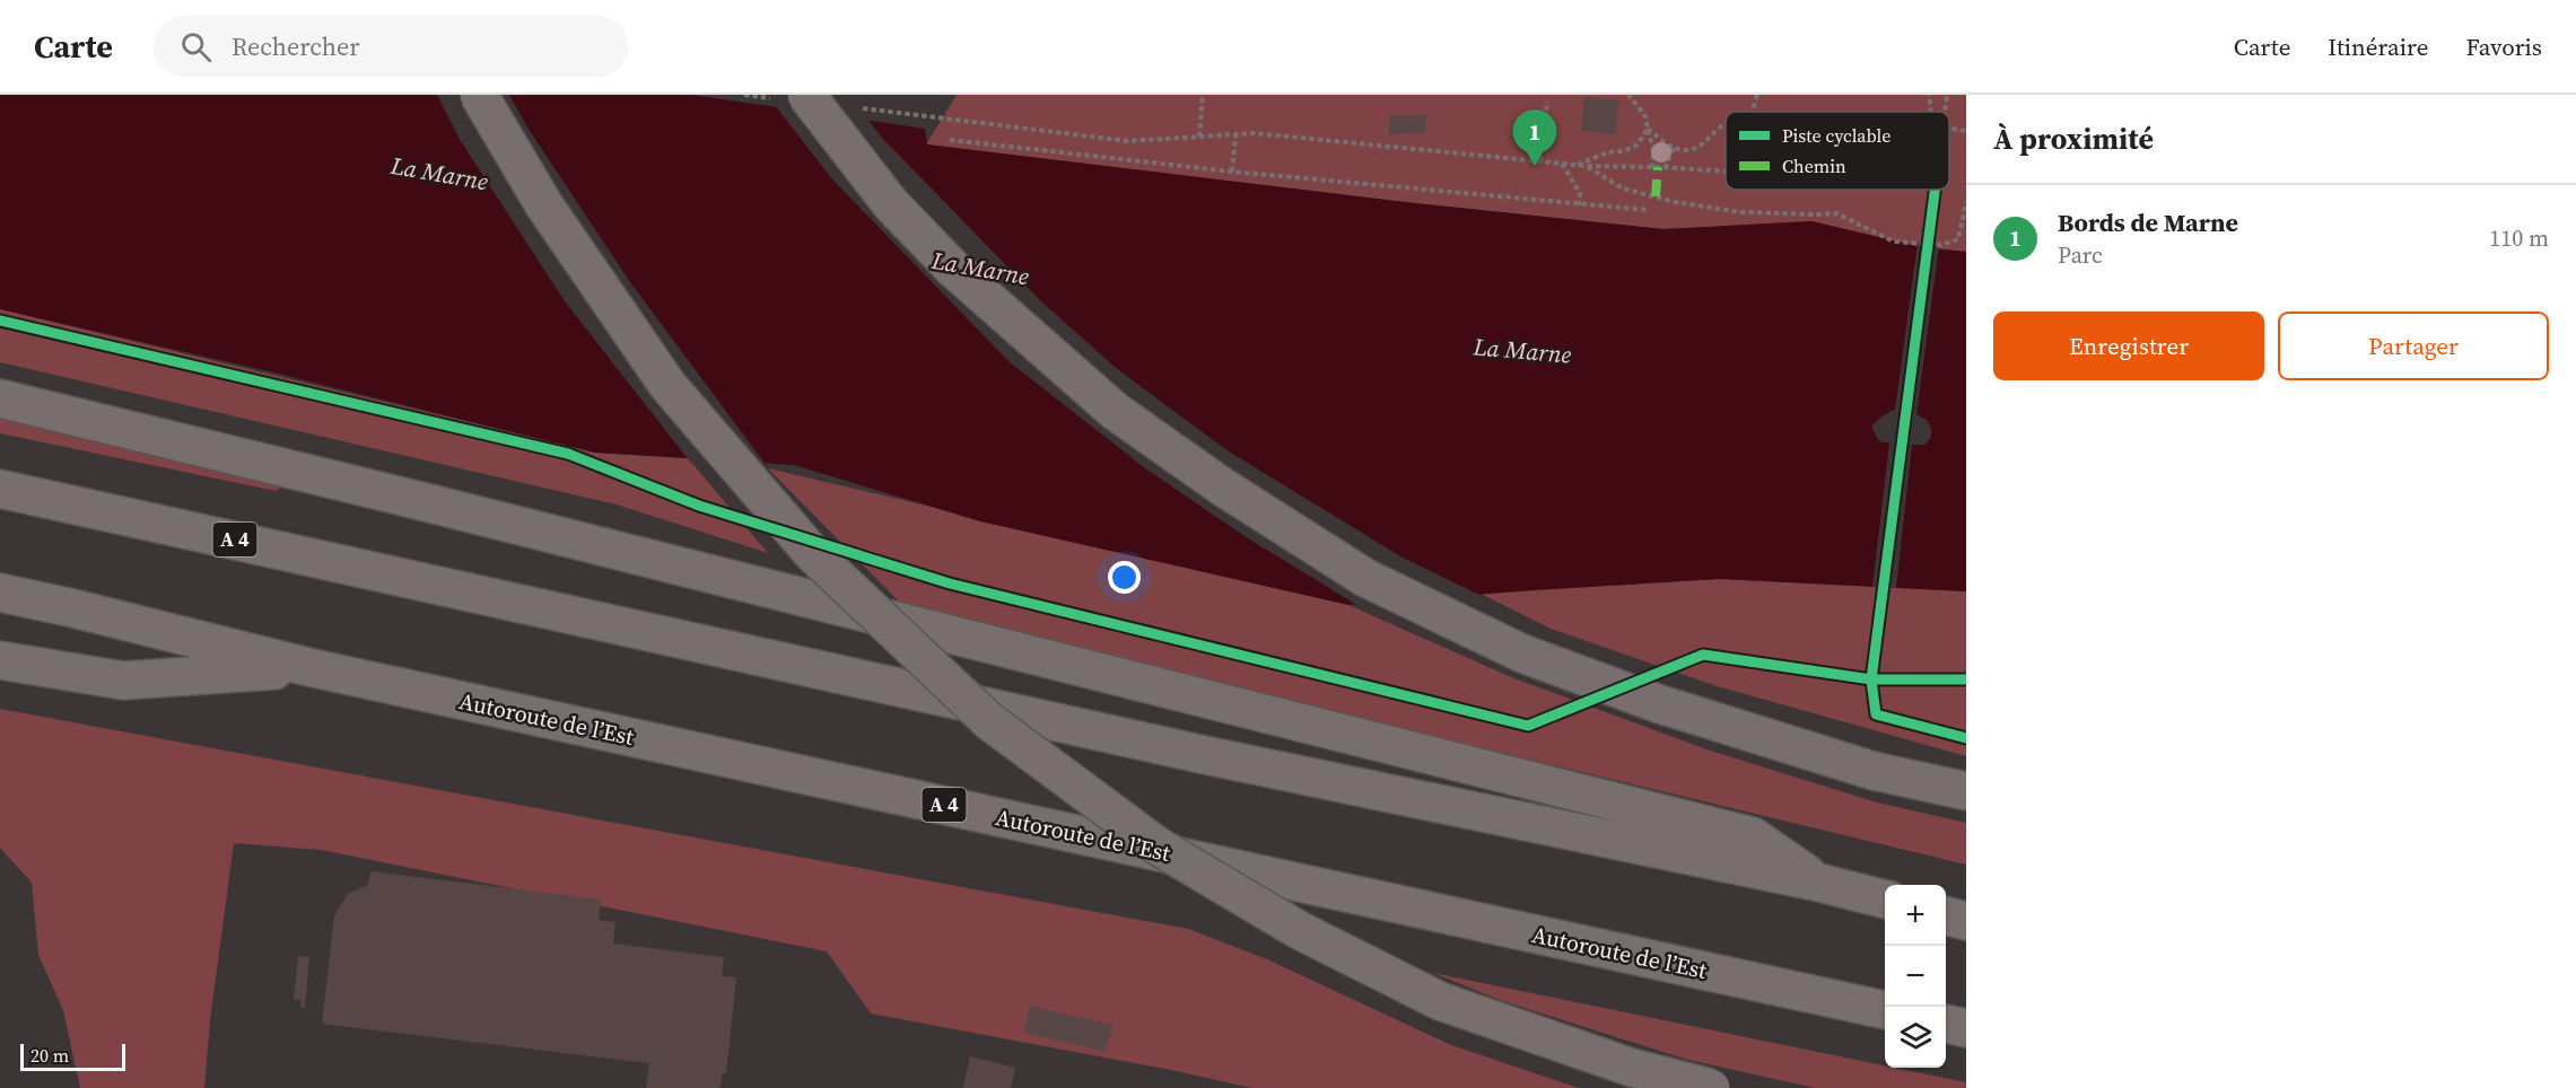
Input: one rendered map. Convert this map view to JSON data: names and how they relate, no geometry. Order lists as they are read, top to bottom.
{
  "streets": {
    "highway": ["A 4", "Autoroute de l’Est"]
  },
  "water": ["La Marne"],
  "legend": ["Piste cyclable", "Chemin"],
  "scale_bar": "20 m",
  "page": {
    "header": "Carte",
    "search": "Rechercher",
    "nav": ["Carte", "Itinéraire", "Favoris"],
    "heading": "À proximité",
    "pins": "1",
    "list": [
      {
        "mark": "1",
        "name": "Bords de Marne",
        "note": "Parc",
        "value": "110 m"
      }
    ],
    "buttons": ["Enregistrer", "Partager"],
    "map_buttons": ["+", "−"],
    "scale": "20 m"
  }
}
